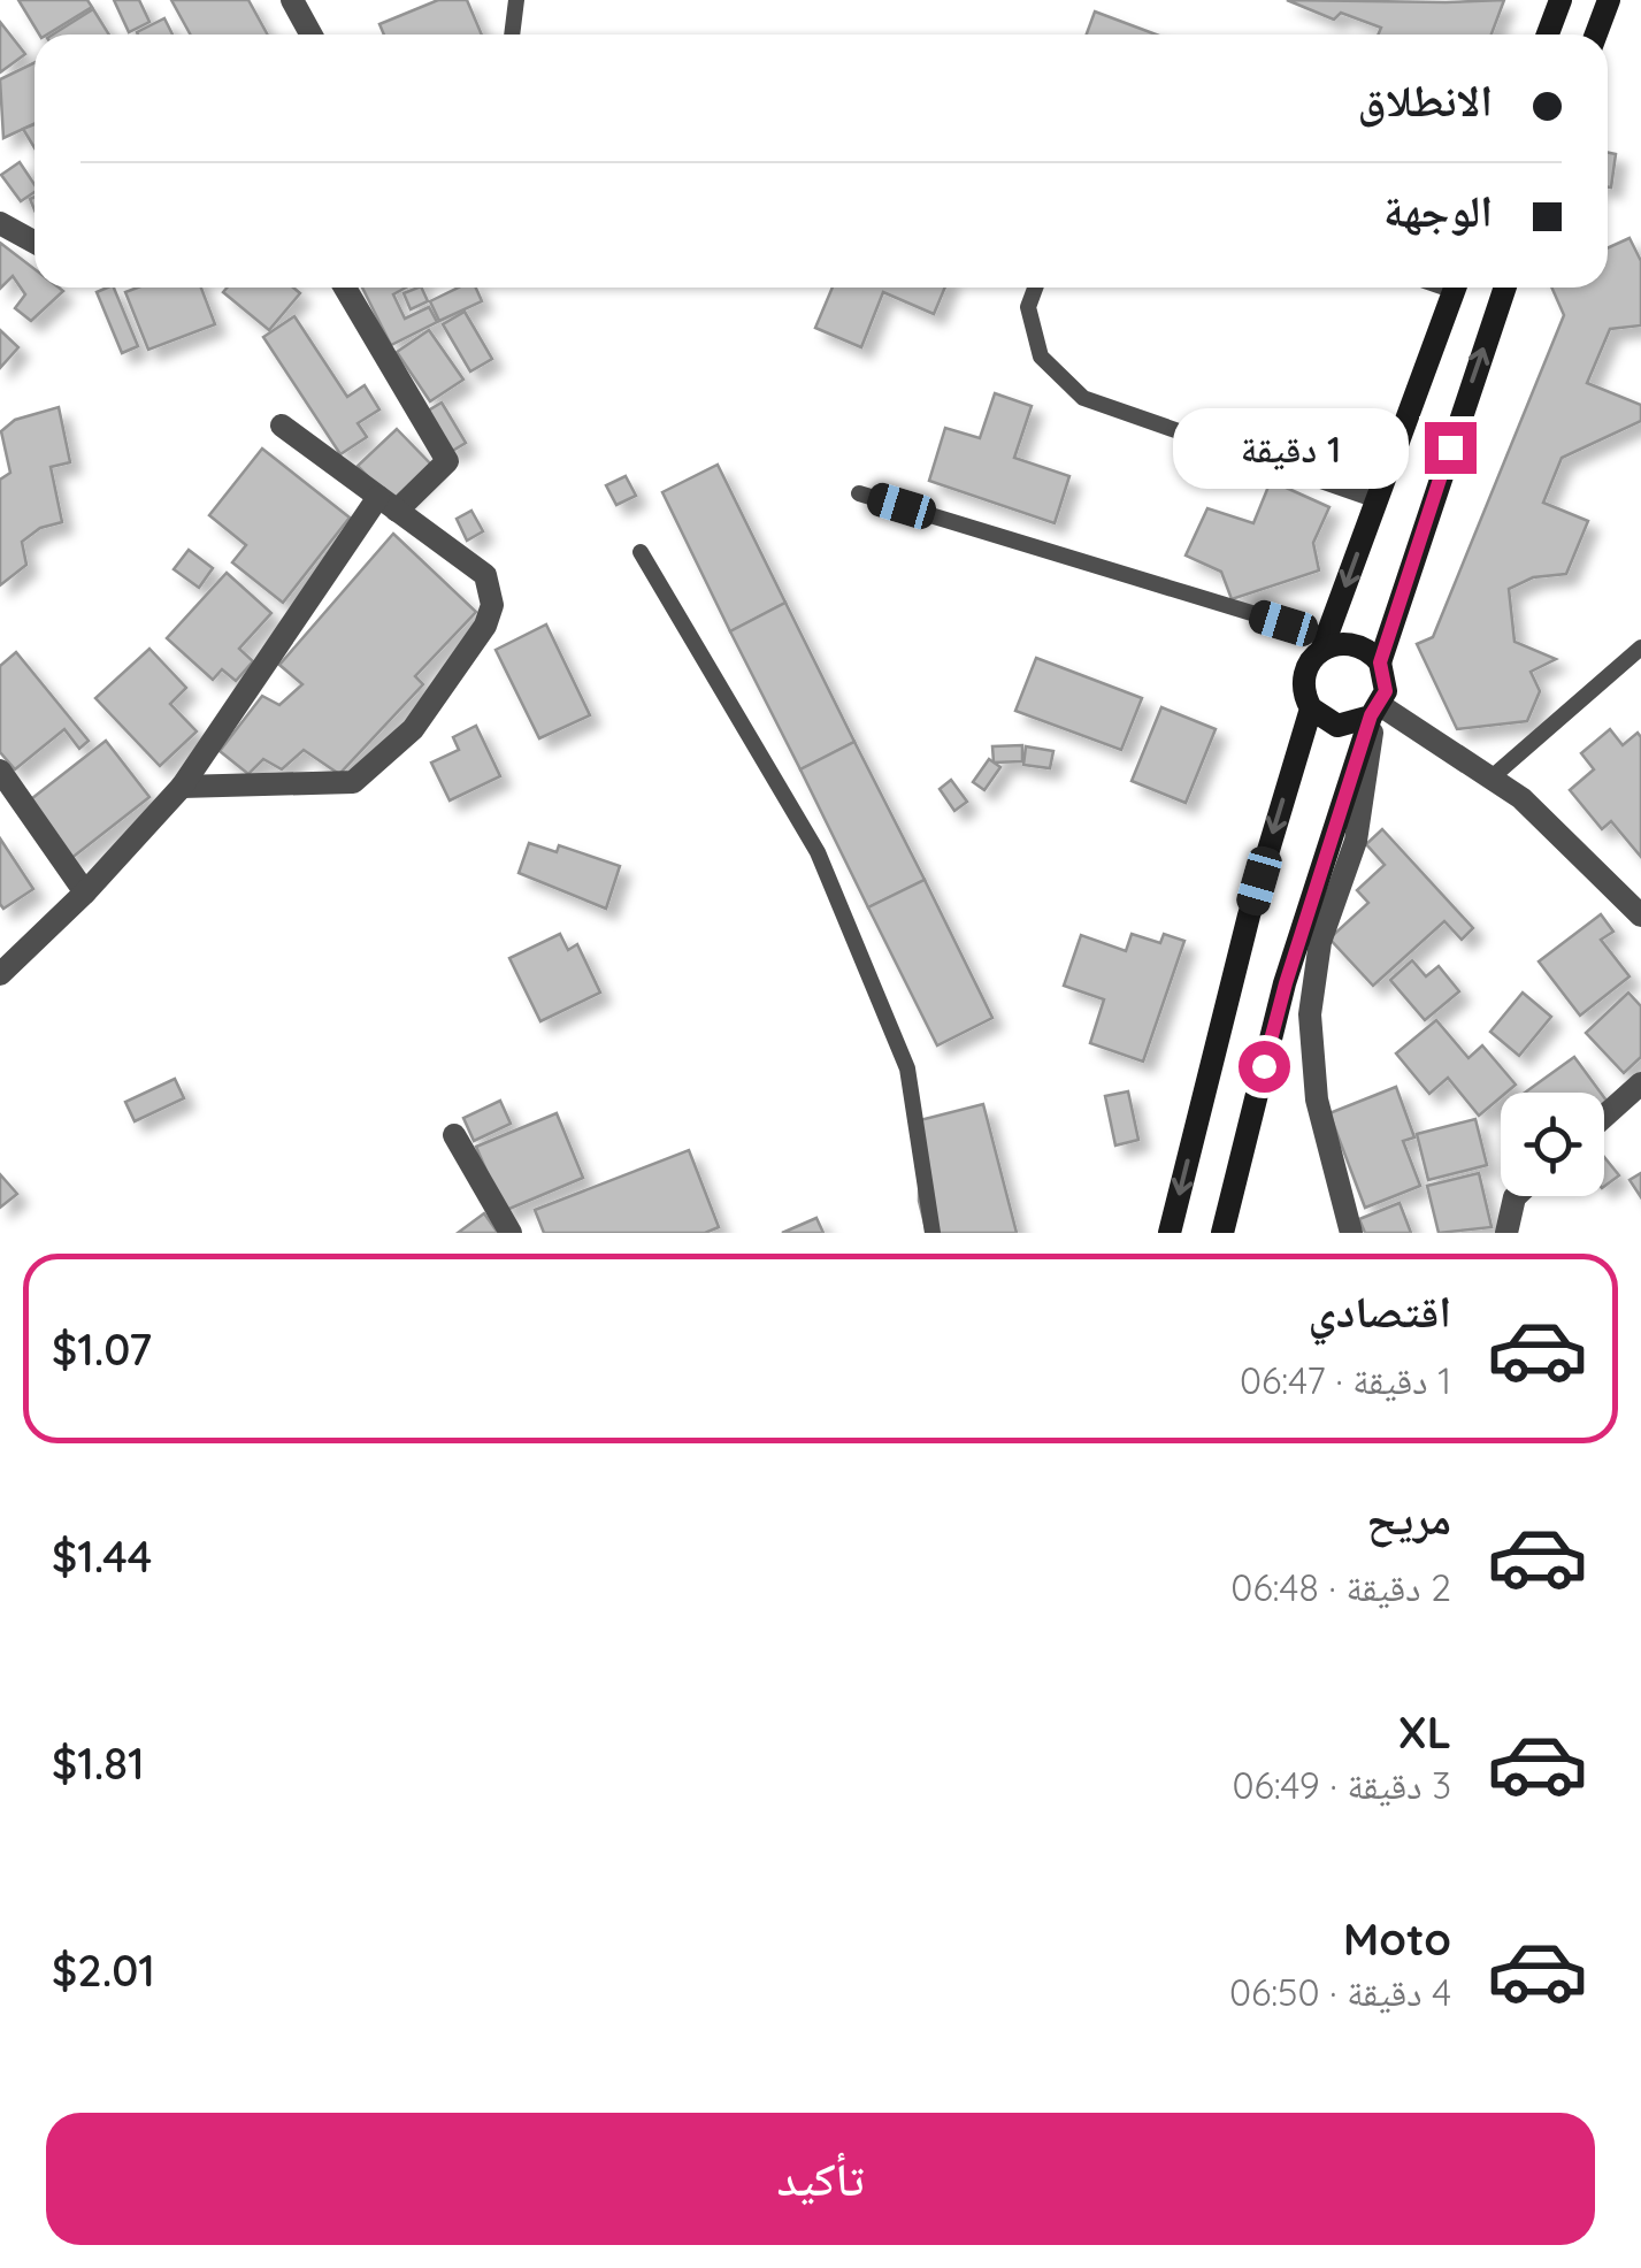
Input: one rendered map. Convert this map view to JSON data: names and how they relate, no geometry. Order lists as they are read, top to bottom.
{
  "page": {
    "banner": ["الانطلاق", "الوجهة"],
    "bubble": "1 دقيقة",
    "list": [
      {
        "name": "اقتصادي",
        "note": "1 دقيقة · 06:47",
        "value": "$1.07"
      },
      {
        "name": "مريح",
        "note": "2 دقيقة · 06:48",
        "value": "$1.44"
      },
      {
        "name": "XL",
        "note": "3 دقيقة · 06:49",
        "value": "$1.81"
      },
      {
        "name": "Moto",
        "note": "4 دقيقة · 06:50",
        "value": "$2.01"
      }
    ],
    "buttons": "تأكيد"
  }
}
